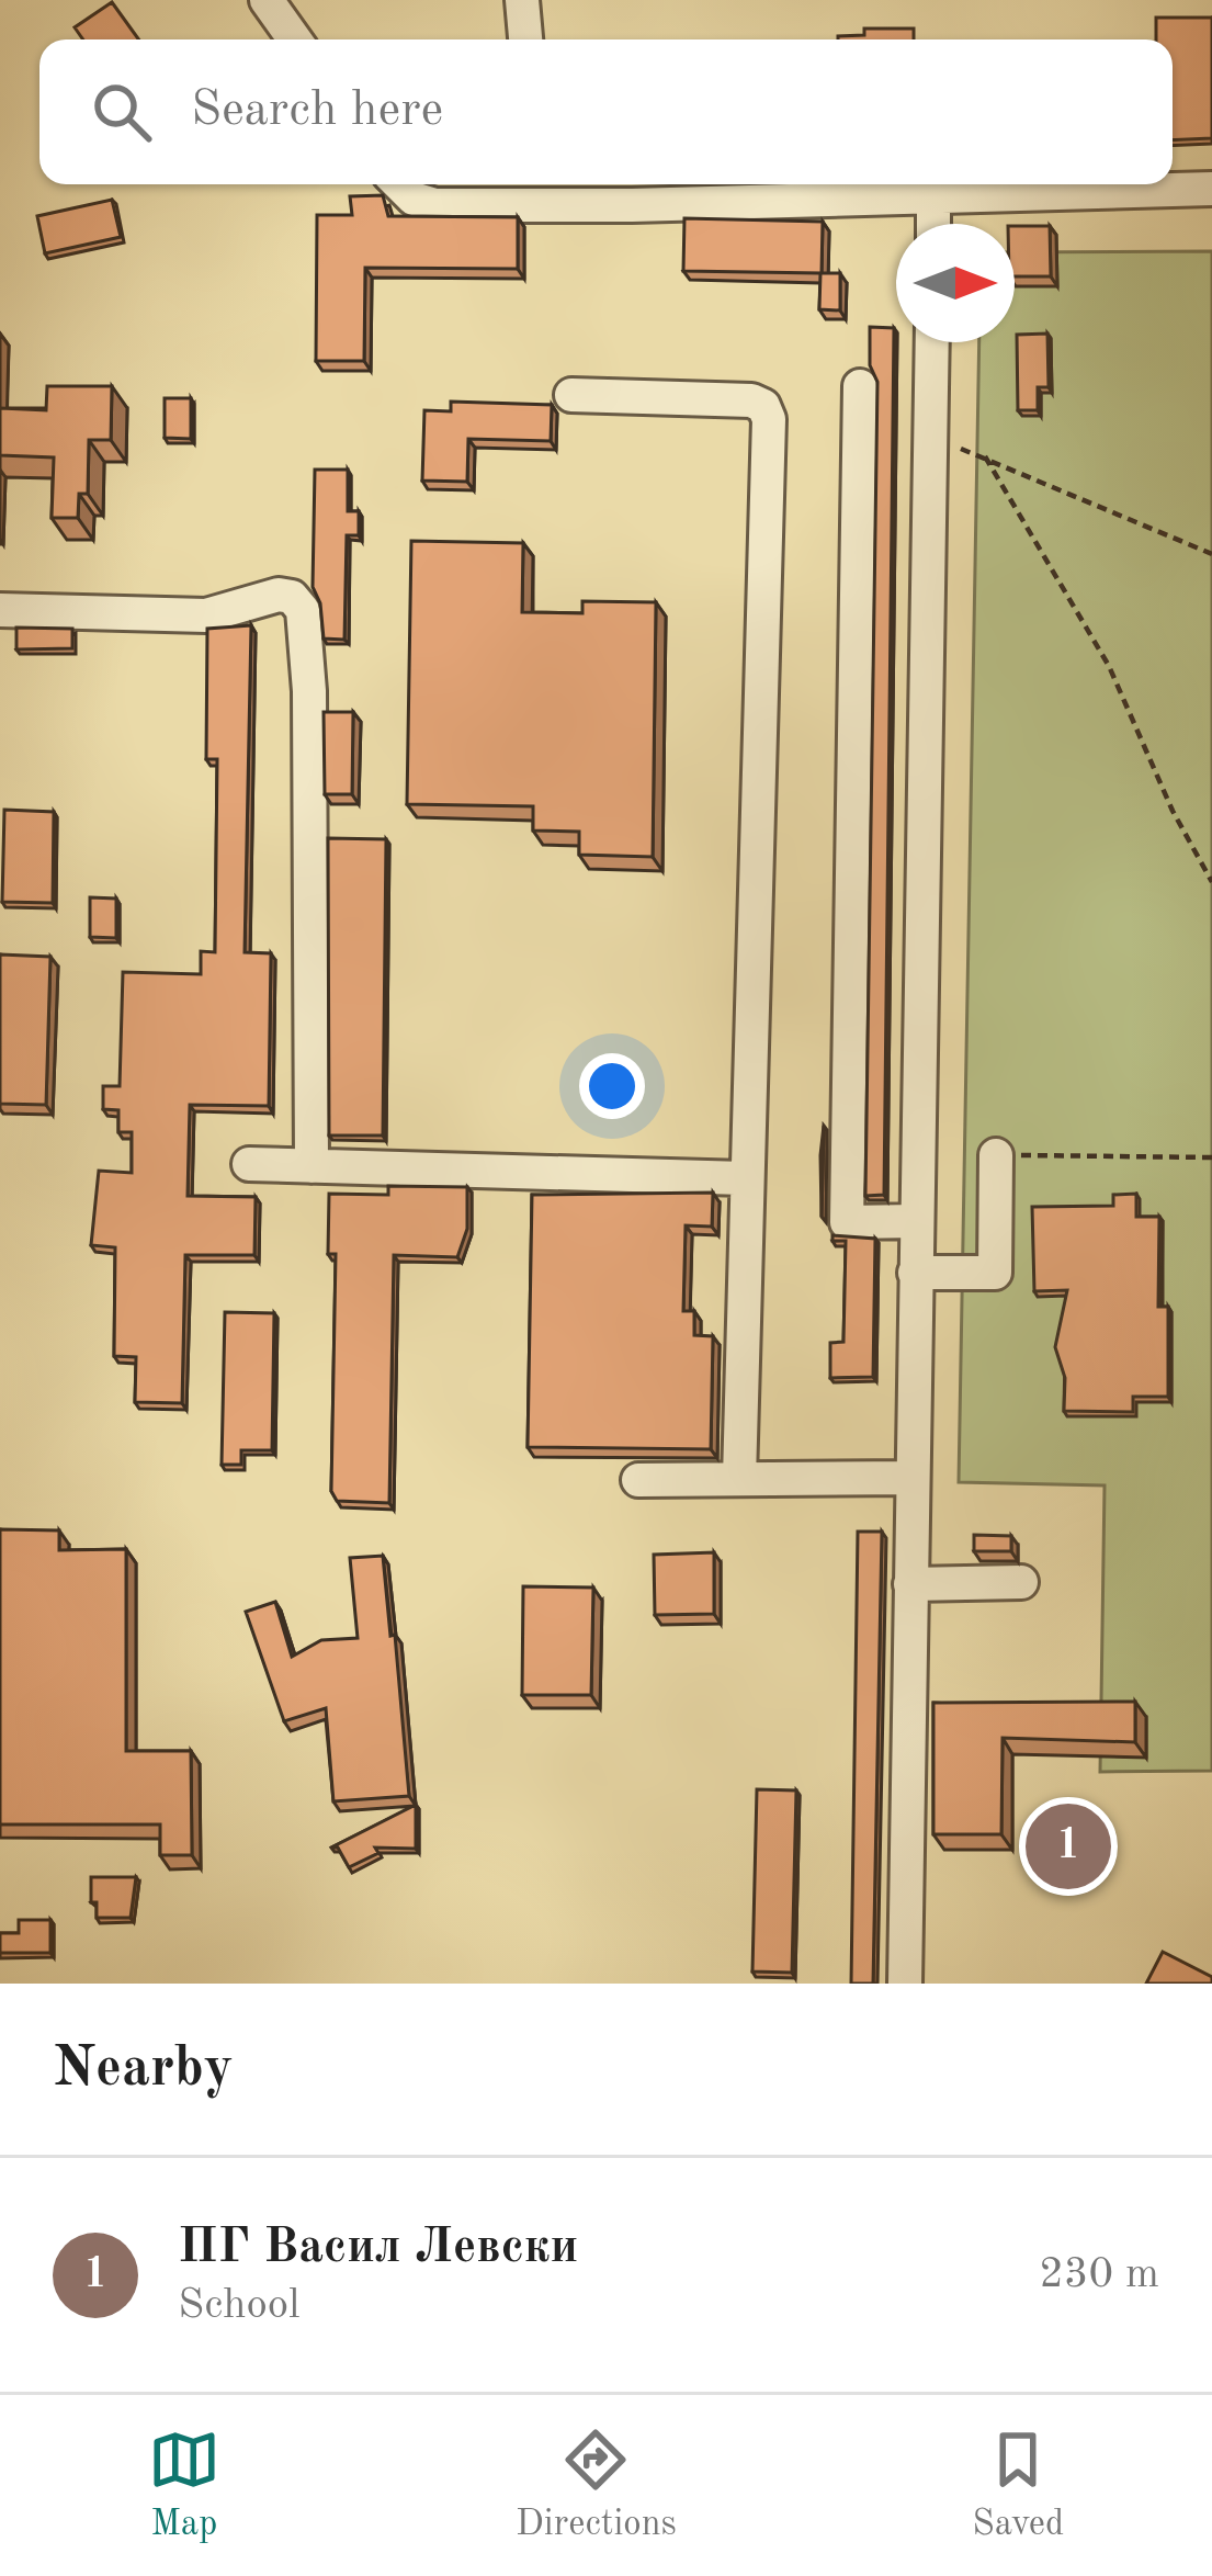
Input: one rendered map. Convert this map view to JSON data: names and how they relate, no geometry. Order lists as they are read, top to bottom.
{
  "north": "right",
  "page": {
    "search": "Search here",
    "pins": "1",
    "heading": "Nearby",
    "list": [
      {
        "mark": "1",
        "name": "ПГ Васил Левски",
        "note": "School",
        "value": "230 m"
      }
    ],
    "nav": ["Map", "Directions", "Saved"]
  }
}
